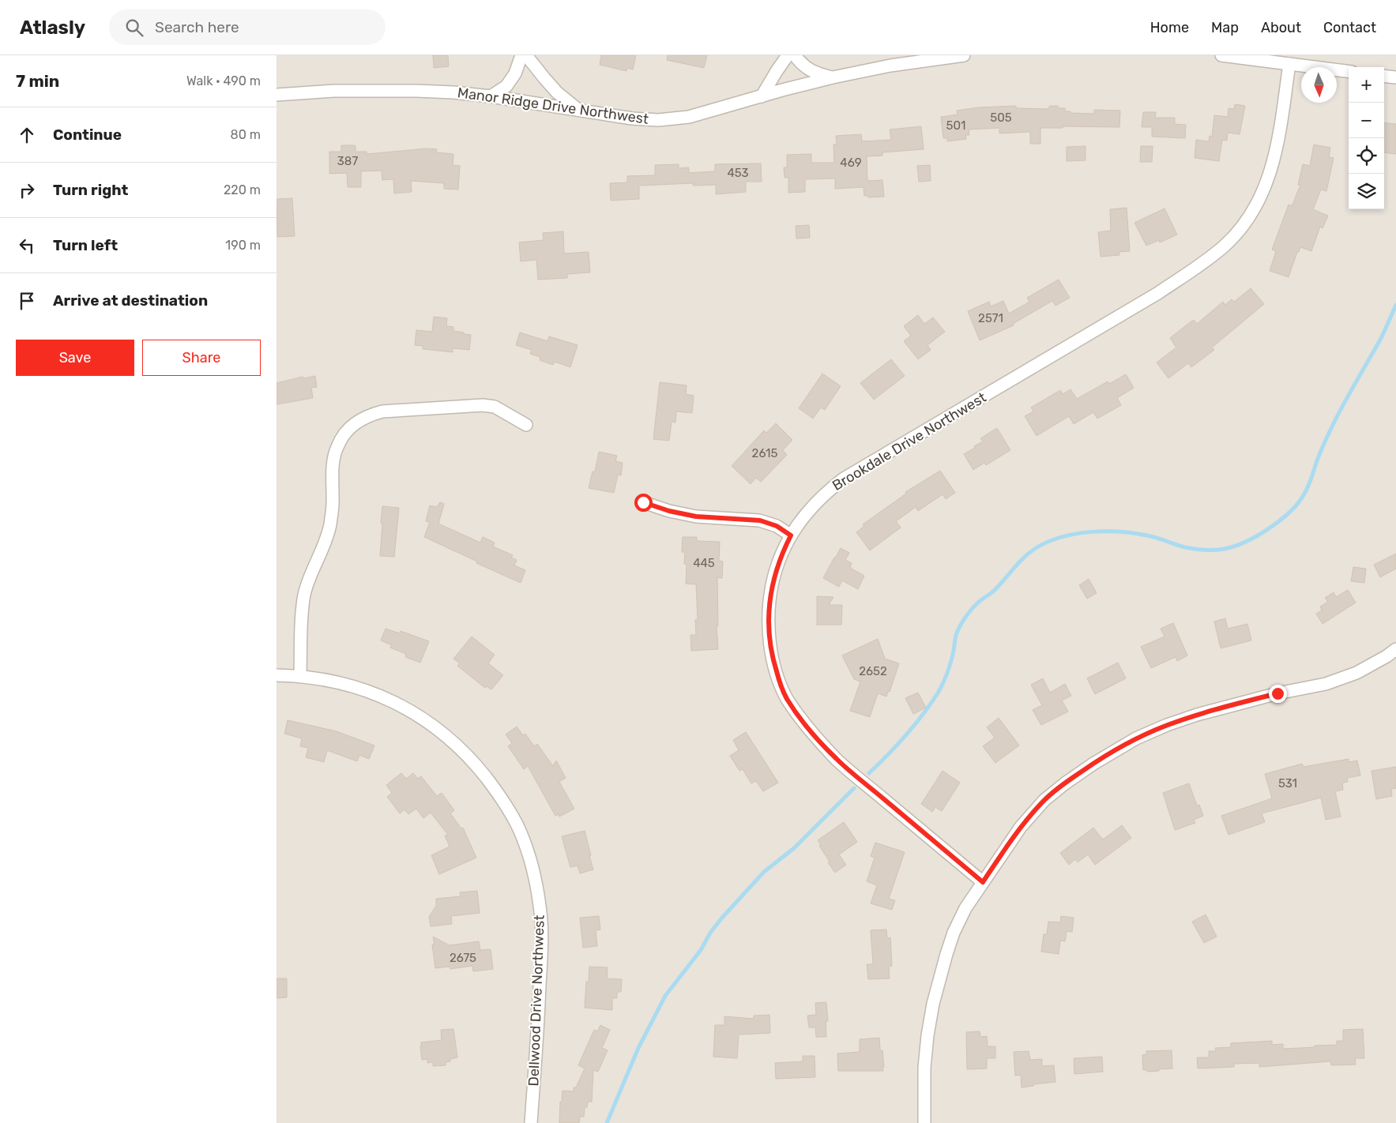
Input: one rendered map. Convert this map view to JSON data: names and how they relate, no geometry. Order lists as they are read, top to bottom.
{
  "streets": {
    "street": ["Manor Ridge Drive Northwest", "Brookdale Drive Northwest", "Dellwood Drive Northwest"]
  },
  "house_numbers": [
    "505",
    "501",
    "387",
    "469",
    "453",
    "2571",
    "2615",
    "445",
    "2652",
    "531",
    "2675"
  ],
  "north": "bottom",
  "page": {
    "header": "Atlasly",
    "search": "Search here",
    "nav": [
      "Home",
      "Map",
      "About",
      "Contact"
    ],
    "heading": ["7 min", "Walk · 490 m"],
    "map_buttons": ["+", "−"],
    "list": [
      ["Continue", "80 m"],
      ["Turn right", "220 m"],
      ["Turn left", "190 m"],
      "Arrive at destination"
    ],
    "buttons": ["Save", "Share"]
  }
}
